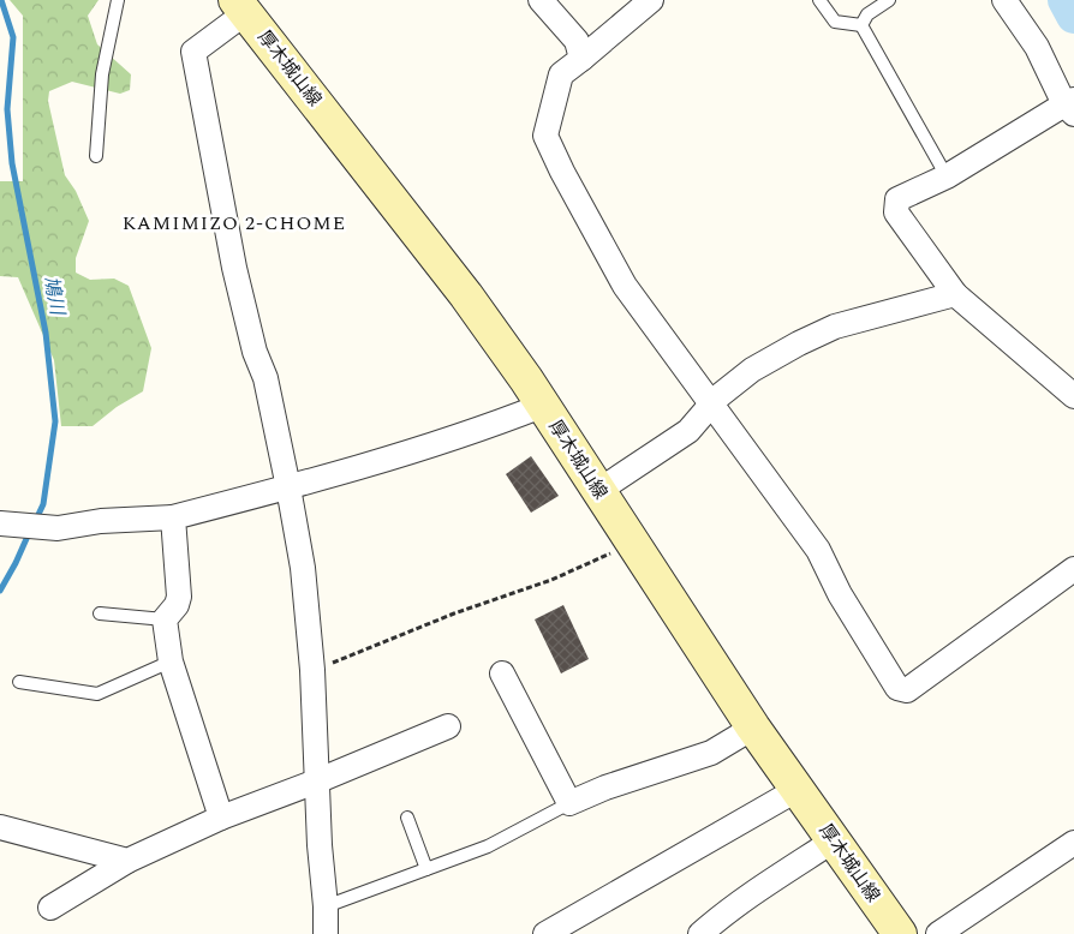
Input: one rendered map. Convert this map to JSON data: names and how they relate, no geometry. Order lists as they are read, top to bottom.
{
  "streets": {
    "main road": ["厚木城山線"]
  },
  "districts": ["KAMIMIZO 2-CHOME"],
  "water": ["鳩川"]
}
